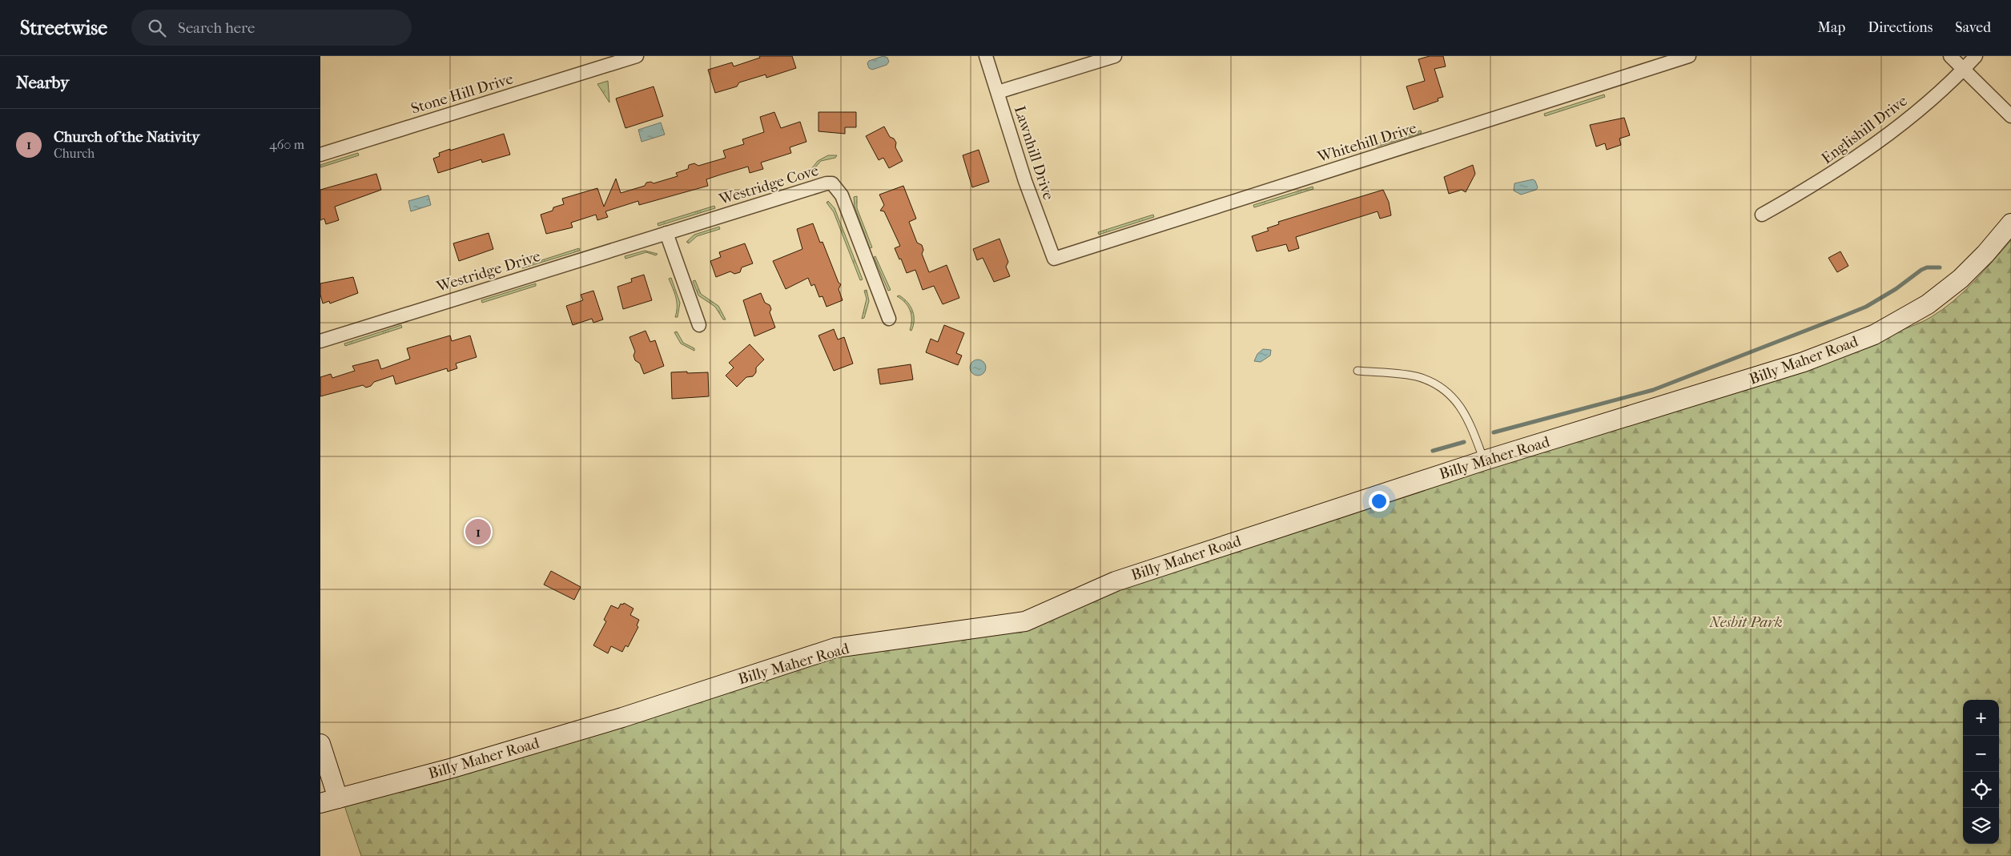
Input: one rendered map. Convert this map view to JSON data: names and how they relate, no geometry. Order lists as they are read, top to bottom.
{
  "streets": {
    "main road": ["Billy Maher Road"],
    "street": [
      "Stone Hill Drive",
      "Englishill Drive",
      "Whitehill Drive",
      "Lawnhill Drive",
      "Westridge Cove",
      "Westridge Drive"
    ]
  },
  "crossings": [
    ["Whitehill Drive", "Lawnhill Drive"],
    ["Westridge Cove", "Westridge Drive"]
  ],
  "parks": ["Nesbit Park"],
  "page": {
    "header": "Streetwise",
    "search": "Search here",
    "nav": ["Map", "Directions", "Saved"],
    "heading": "Nearby",
    "list": [
      {
        "mark": "1",
        "name": "Church of the Nativity",
        "note": "Church",
        "value": "460 m"
      }
    ],
    "pins": "1",
    "map_buttons": ["+", "−"]
  }
}
